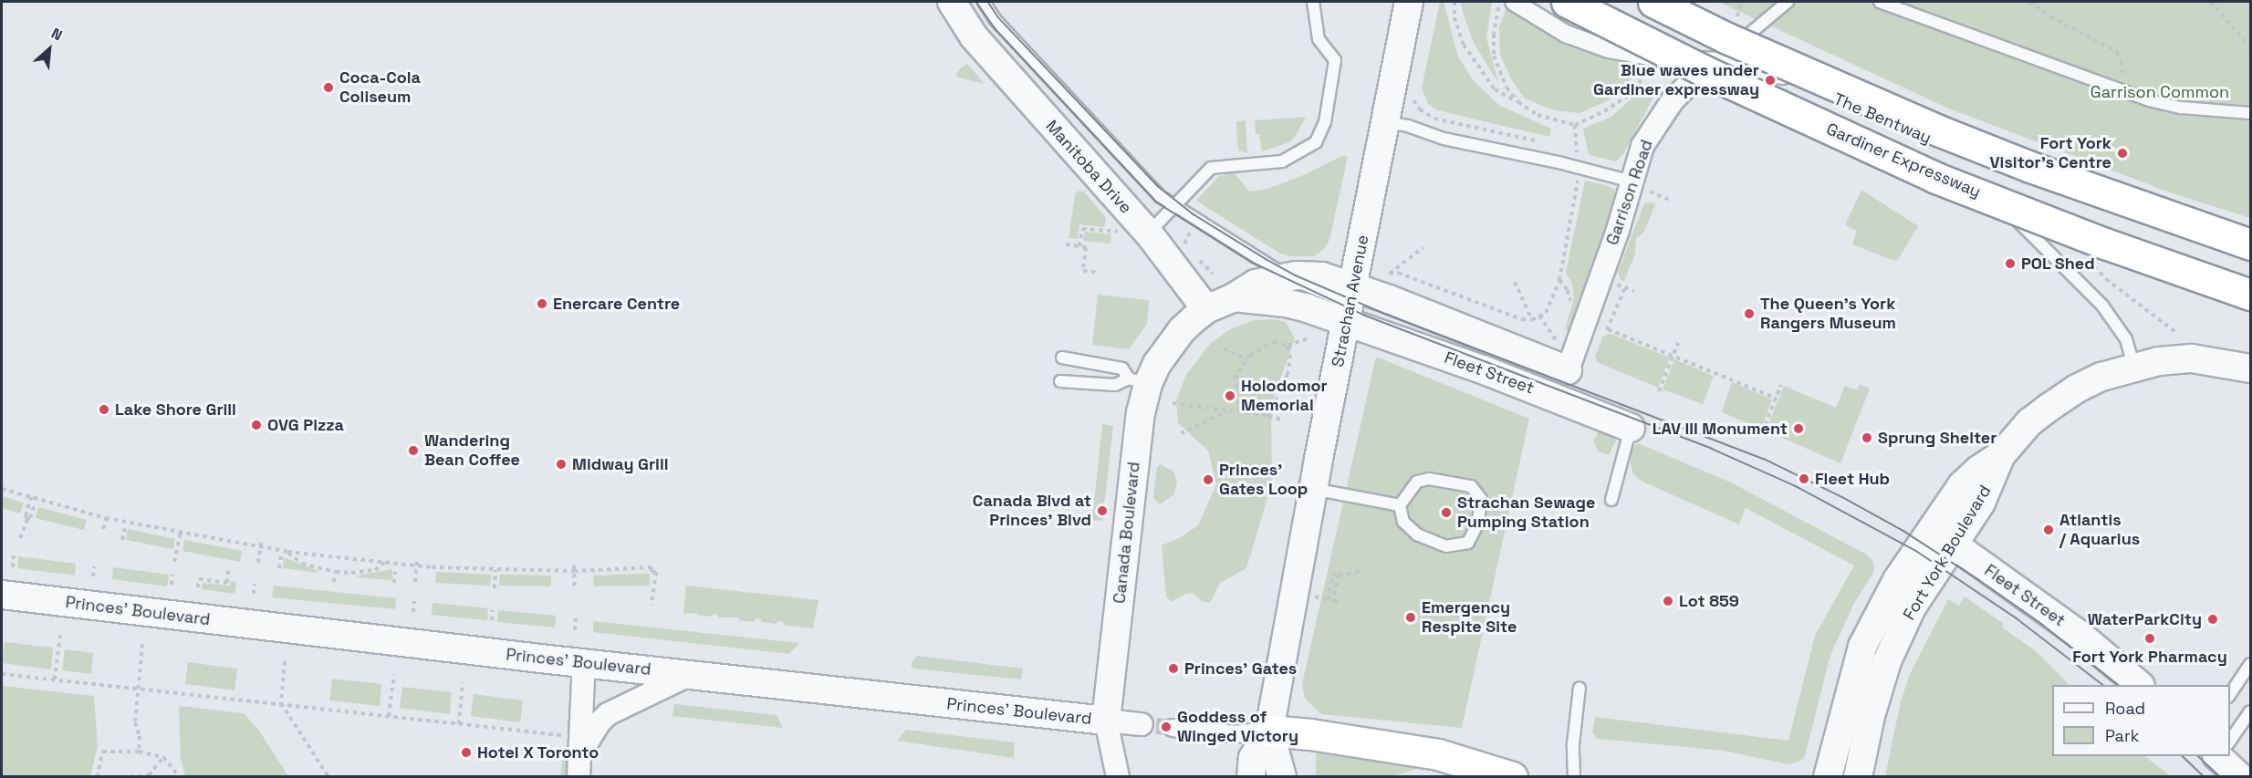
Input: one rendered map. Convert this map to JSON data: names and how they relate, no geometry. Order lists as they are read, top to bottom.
{
  "streets": {
    "highway": ["Gardiner Expressway"],
    "street": [
      "The Bentway",
      "Manitoba Drive",
      "Garrison Road",
      "Strachan Avenue",
      "Fleet Street",
      "Canada Boulevard",
      "Fort York Boulevard",
      "Princes' Boulevard"
    ]
  },
  "crossings": [
    ["The Bentway", "Garrison Road"],
    ["Manitoba Drive", "Canada Boulevard"],
    ["Garrison Road", "Fleet Street"],
    ["Strachan Avenue", "Fleet Street"],
    ["Fleet Street", "Fort York Boulevard"],
    ["Canada Boulevard", "Princes' Boulevard"]
  ],
  "parks": ["Garrison Common"],
  "places": [
    "Blue waves under Gardiner expressway",
    "Coca-Cola Coliseum",
    "Fort York Visitor's Centre",
    "POL Shed",
    "Enercare Centre",
    "The Queen's York Rangers Museum",
    "Holodomor Memorial",
    "Lake Shore Grill",
    "OVG Pizza",
    "LAV III Monument",
    "Sprung Shelter",
    "Wandering Bean Coffee",
    "Midway Grill",
    "Fleet Hub",
    "Princes' Gates Loop",
    "Canada Blvd at Princes' Blvd",
    "Strachan Sewage Pumping Station",
    "Atlantis / Aquarius",
    "Lot 859",
    "Emergency Respite Site",
    "WaterParkCity",
    "Fort York Pharmacy",
    "Princes' Gates",
    "Goddess of Winged Victory",
    "Hotel X Toronto"
  ],
  "legend": ["Road", "Park"],
  "north": "top right"
}
